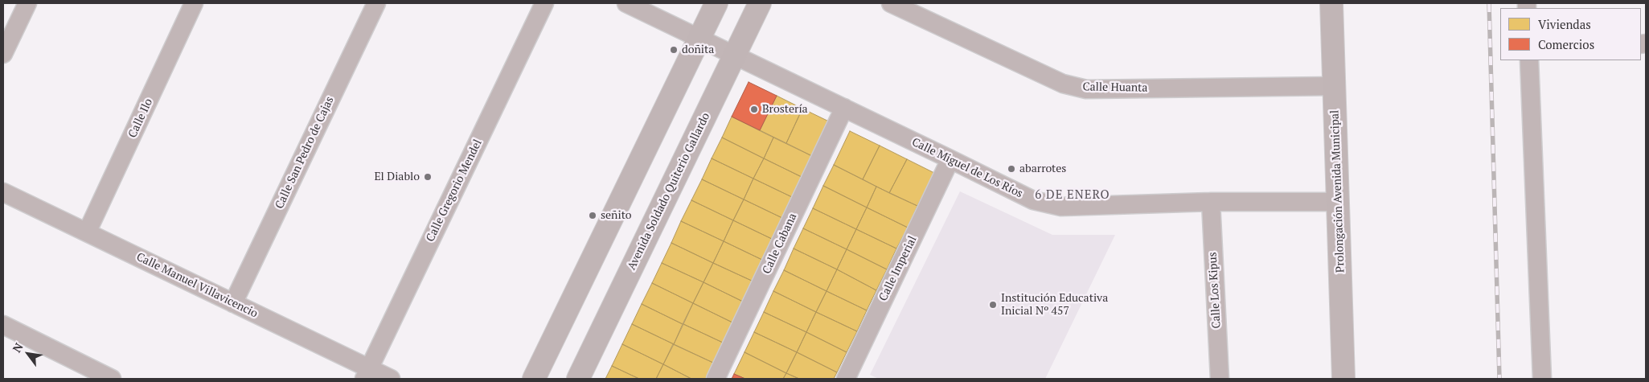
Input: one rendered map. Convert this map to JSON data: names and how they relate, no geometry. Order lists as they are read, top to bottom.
{
  "streets": {
    "street": [
      "Calle Huanta",
      "Calle Ilo",
      "Calle San Pedro de Cajas",
      "Calle Miguel de Los Ríos",
      "Calle Gregorio Mendel",
      "Avenida Soldado Quiterio Gallardo",
      "Prolongación Avenida Municipal",
      "Calle Cabana",
      "Calle Imperial",
      "Calle Manuel Villavicencio",
      "Calle Los Kipus"
    ]
  },
  "crossings": [
    ["Calle Huanta", "Prolongación Avenida Municipal"],
    ["Calle Ilo", "Calle Manuel Villavicencio"],
    ["Calle San Pedro de Cajas", "Calle Manuel Villavicencio"],
    ["Calle Miguel de Los Ríos", "Avenida Soldado Quiterio Gallardo"],
    ["Calle Miguel de Los Ríos", "Prolongación Avenida Municipal"],
    ["Calle Miguel de Los Ríos", "Calle Cabana"],
    ["Calle Miguel de Los Ríos", "Calle Imperial"],
    ["Calle Miguel de Los Ríos", "Calle Los Kipus"],
    ["Calle Gregorio Mendel", "Calle Manuel Villavicencio"]
  ],
  "districts": ["6 DE ENERO"],
  "places": [
    "doñita",
    "Brostería",
    "abarrotes",
    "El Diablo",
    "señito",
    "Institución Educativa Inicial Nº 457"
  ],
  "legend": ["Viviendas", "Comercios"],
  "north": "top left"
}
